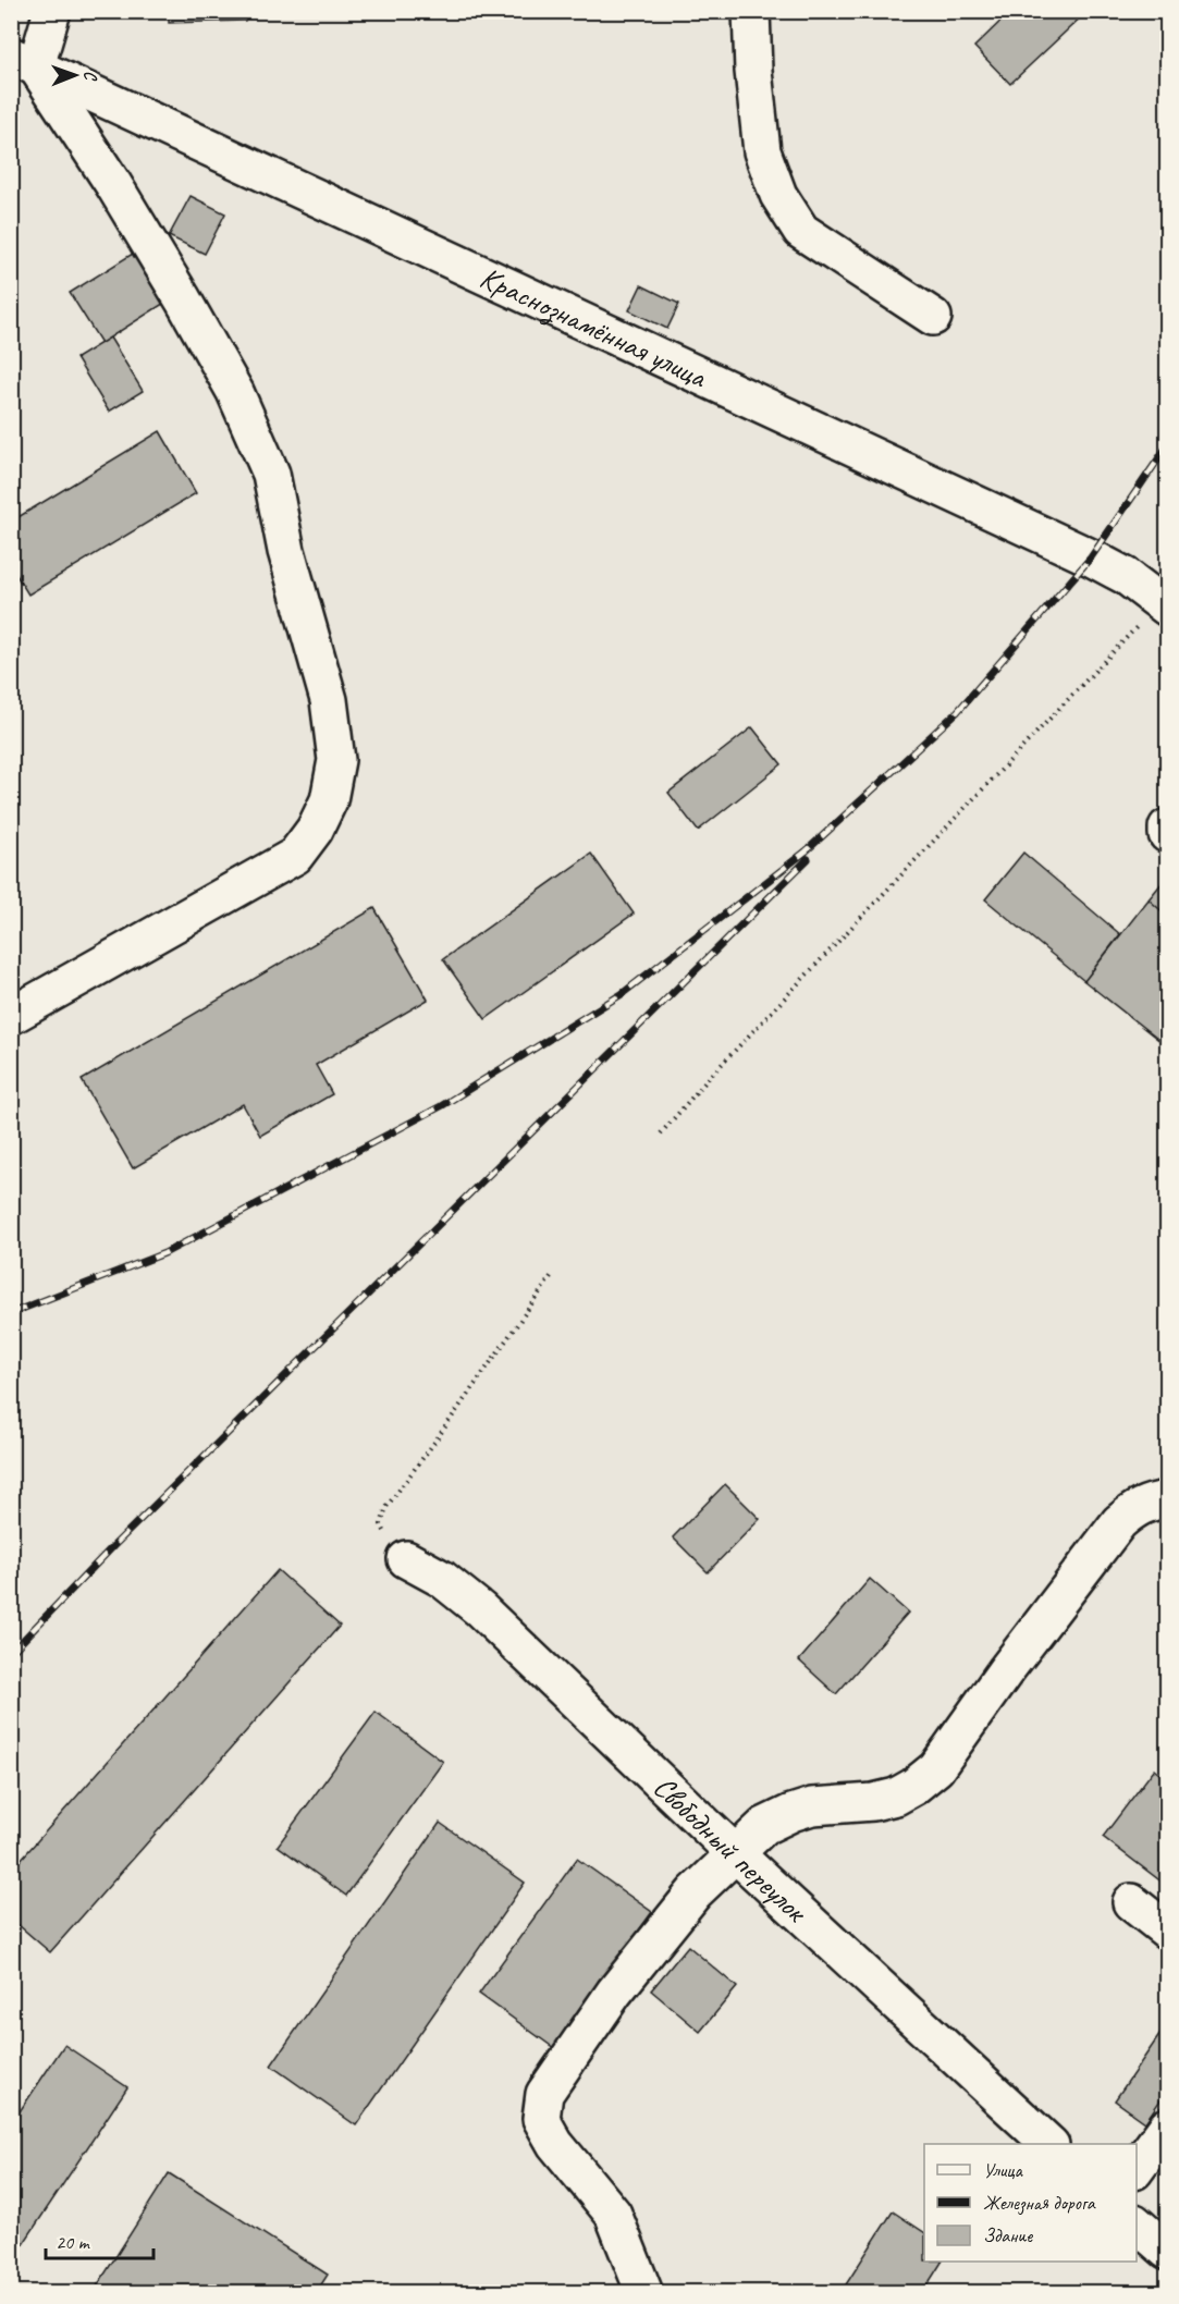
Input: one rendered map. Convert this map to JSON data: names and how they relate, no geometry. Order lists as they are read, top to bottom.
{
  "streets": {
    "main road": ["Краснознамённая улица", "Свободный переулок"]
  },
  "legend": ["Улица", "Железная дорога", "Здание"],
  "scale_bar": "20 m",
  "north": "right"
}
